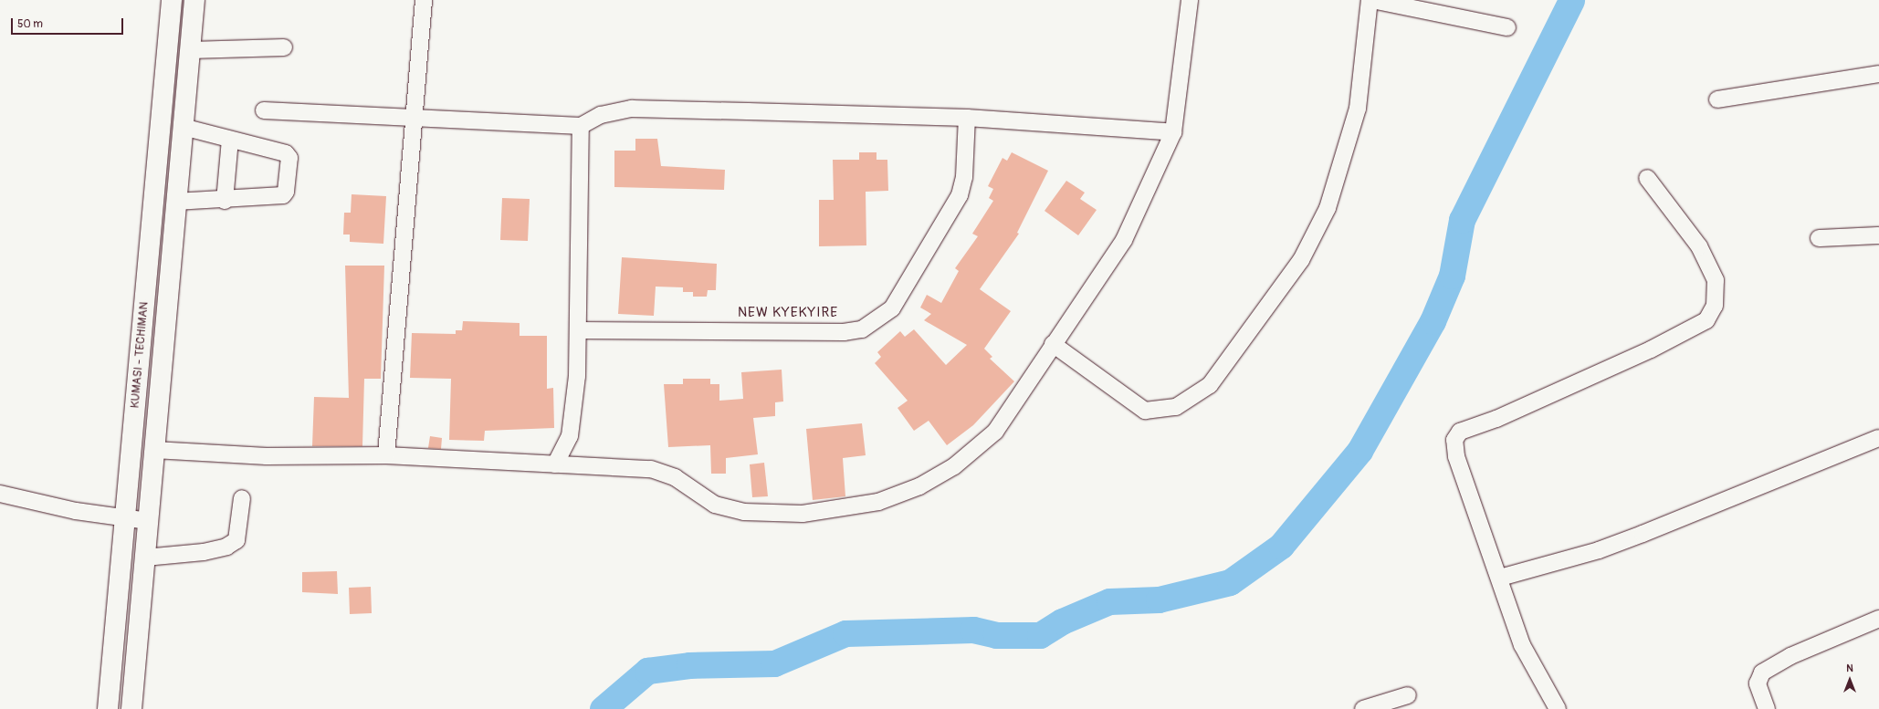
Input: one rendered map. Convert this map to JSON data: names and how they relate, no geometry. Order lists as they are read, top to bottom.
{
  "streets": {
    "highway": ["KUMASI - TECHIMAN"]
  },
  "districts": ["NEW KYEKYIRE"],
  "scale_bar": "50 m",
  "north": "top"
}
